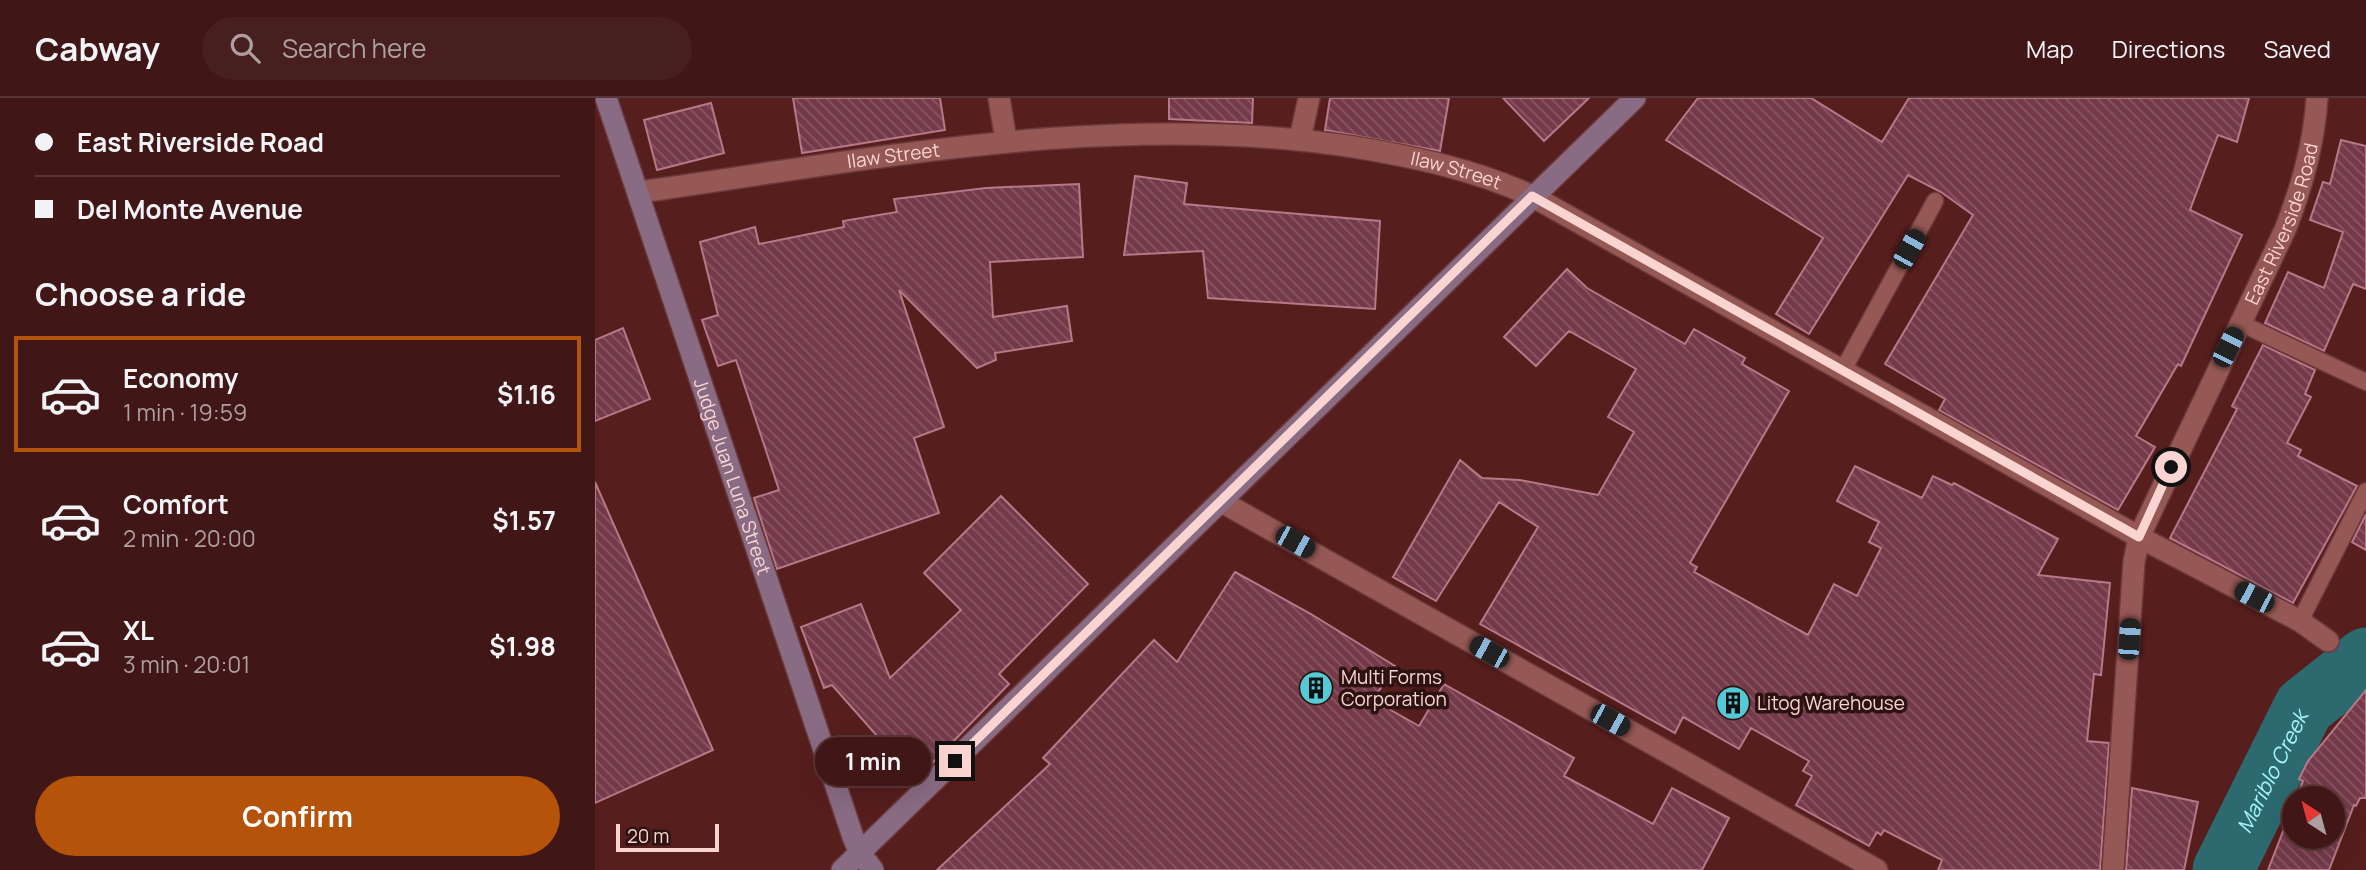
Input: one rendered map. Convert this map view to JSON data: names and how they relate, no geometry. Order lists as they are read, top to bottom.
{
  "streets": {
    "main road": ["Judge Juan Luna Street"],
    "street": ["Ilaw Street", "East Riverside Road"]
  },
  "crossings": [
    ["Ilaw Street", "East Riverside Road"],
    ["Ilaw Street", "Judge Juan Luna Street"]
  ],
  "water": ["Mariblo Creek"],
  "places": {
    "building": ["Multi Forms Corporation", "Litog Warehouse"]
  },
  "scale_bar": "20 m",
  "north": "top left",
  "page": {
    "header": "Cabway",
    "search": "Search here",
    "nav": ["Map", "Directions", "Saved"],
    "banner": ["East Riverside Road", "Del Monte Avenue"],
    "heading": "Choose a ride",
    "list": [
      {
        "name": "Economy",
        "note": "1 min · 19:59",
        "value": "$1.16"
      },
      {
        "name": "Comfort",
        "note": "2 min · 20:00",
        "value": "$1.57"
      },
      {
        "name": "XL",
        "note": "3 min · 20:01",
        "value": "$1.98"
      }
    ],
    "bubble": "1 min",
    "buttons": "Confirm",
    "scale": "20 m"
  }
}
